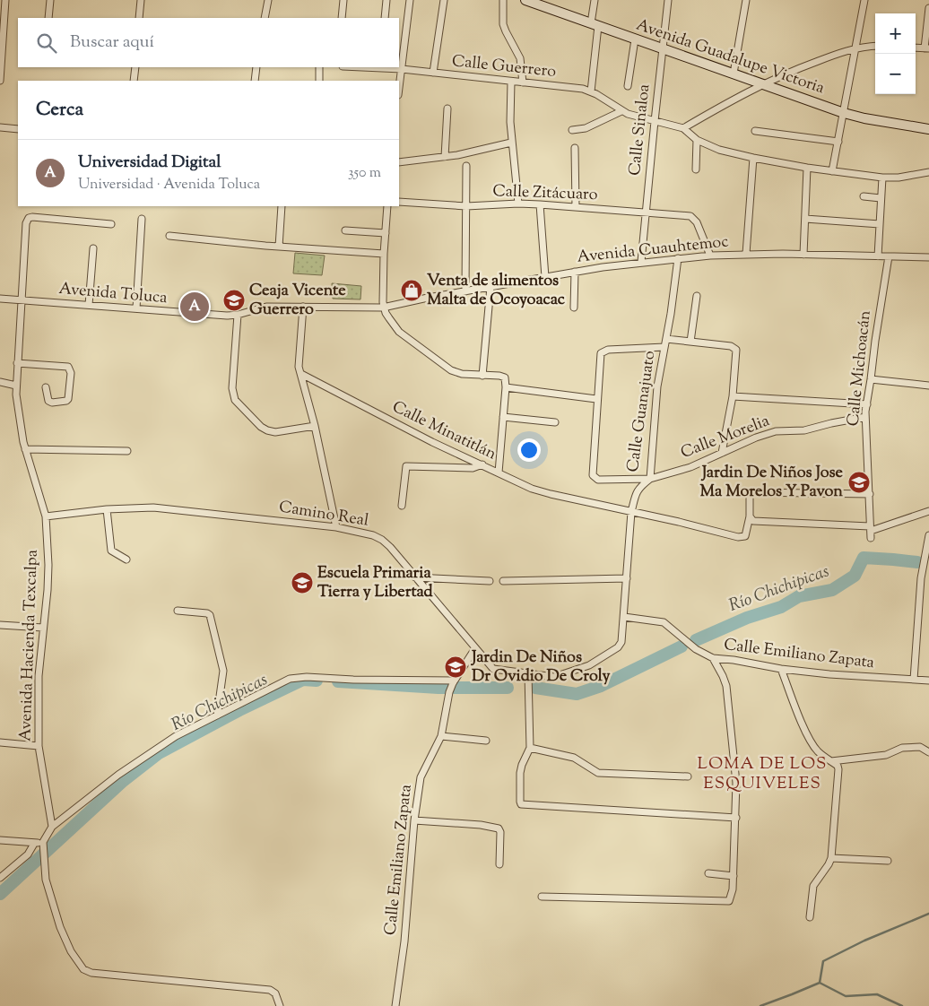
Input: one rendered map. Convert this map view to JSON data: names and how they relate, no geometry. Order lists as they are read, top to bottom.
{
  "streets": {
    "main road": ["Avenida Guadalupe Victoria"],
    "street": [
      "Calle Guerrero",
      "Calle Sinaloa",
      "Calle Zitácuaro",
      "Avenida Cuauhtemoc",
      "Avenida Toluca",
      "Calle Michoacán",
      "Calle Guanajuato",
      "Calle Minatitlán",
      "Calle Morelia",
      "Camino Real",
      "Avenida Hacienda Texcalpa",
      "Calle Emiliano Zapata"
    ]
  },
  "crossings": [
    ["Avenida Guadalupe Victoria", "Calle Sinaloa"],
    ["Calle Guerrero", "Calle Sinaloa"],
    ["Calle Sinaloa", "Calle Zitácuaro"],
    ["Calle Sinaloa", "Avenida Cuauhtemoc"],
    ["Calle Zitácuaro", "Avenida Cuauhtemoc"],
    ["Avenida Cuauhtemoc", "Avenida Toluca"],
    ["Avenida Cuauhtemoc", "Calle Michoacán"],
    ["Avenida Cuauhtemoc", "Calle Guanajuato"],
    ["Avenida Toluca", "Avenida Hacienda Texcalpa"],
    ["Calle Michoacán", "Calle Morelia"],
    ["Calle Guanajuato", "Calle Minatitlán"],
    ["Calle Guanajuato", "Calle Morelia"],
    ["Calle Guanajuato", "Camino Real"],
    ["Calle Guanajuato", "Calle Emiliano Zapata"],
    ["Camino Real", "Avenida Hacienda Texcalpa"],
    ["Camino Real", "Calle Emiliano Zapata"]
  ],
  "districts": ["LOMA DE LOS ESQUIVELES"],
  "water": ["Río Chichipicas"],
  "places": {
    "shop": ["Venta de alimentos Malta de Ocoyoacac"],
    "school or university": [
      "Ceaja Vicente Guerrero",
      "Jardin De Niños Jose Ma Morelos Y Pavon",
      "Escuela Primaria Tierra y Libertad",
      "Jardin De Niños Dr Ovidio De Croly"
    ]
  },
  "page": {
    "map_buttons": ["+", "−"],
    "search": "Buscar aquí",
    "heading": "Cerca",
    "list": [
      {
        "mark": "A",
        "name": "Universidad Digital",
        "note": "Universidad · Avenida Toluca",
        "value": "350 m"
      }
    ],
    "pins": "A"
  }
}
